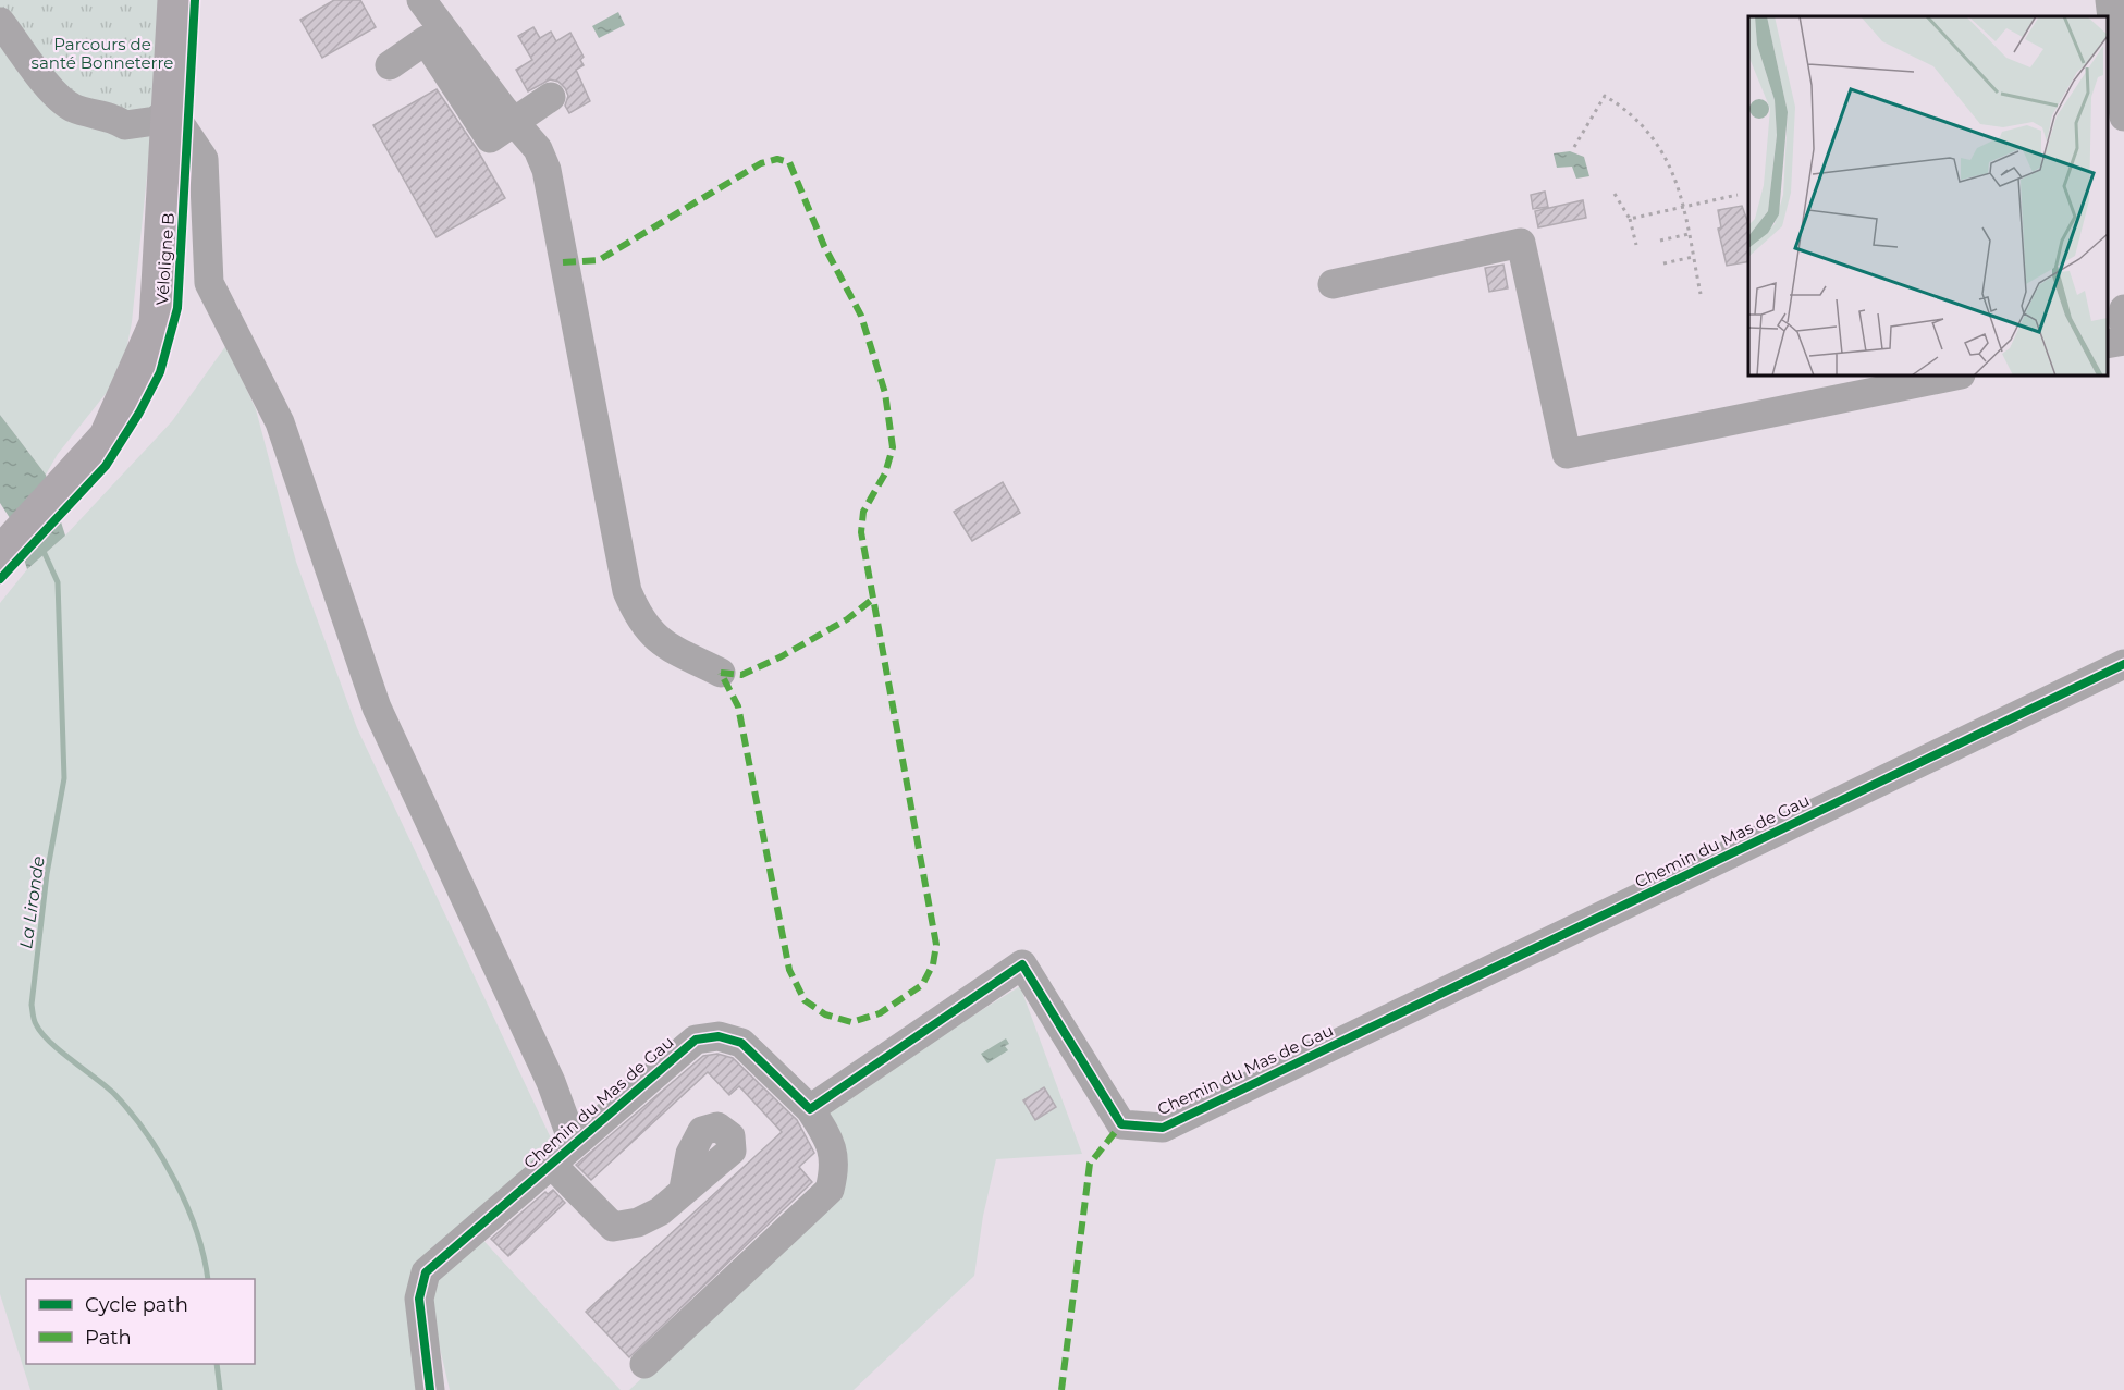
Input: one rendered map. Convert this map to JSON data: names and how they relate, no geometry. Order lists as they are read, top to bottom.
{
  "streets": {
    "street": ["Chemin du Mas de Gau"],
    "cycle path": ["Véloligne B"]
  },
  "water": ["La Lironde"],
  "parks": ["Parcours de santé Bonneterre"],
  "legend": ["Cycle path", "Path"]
}
